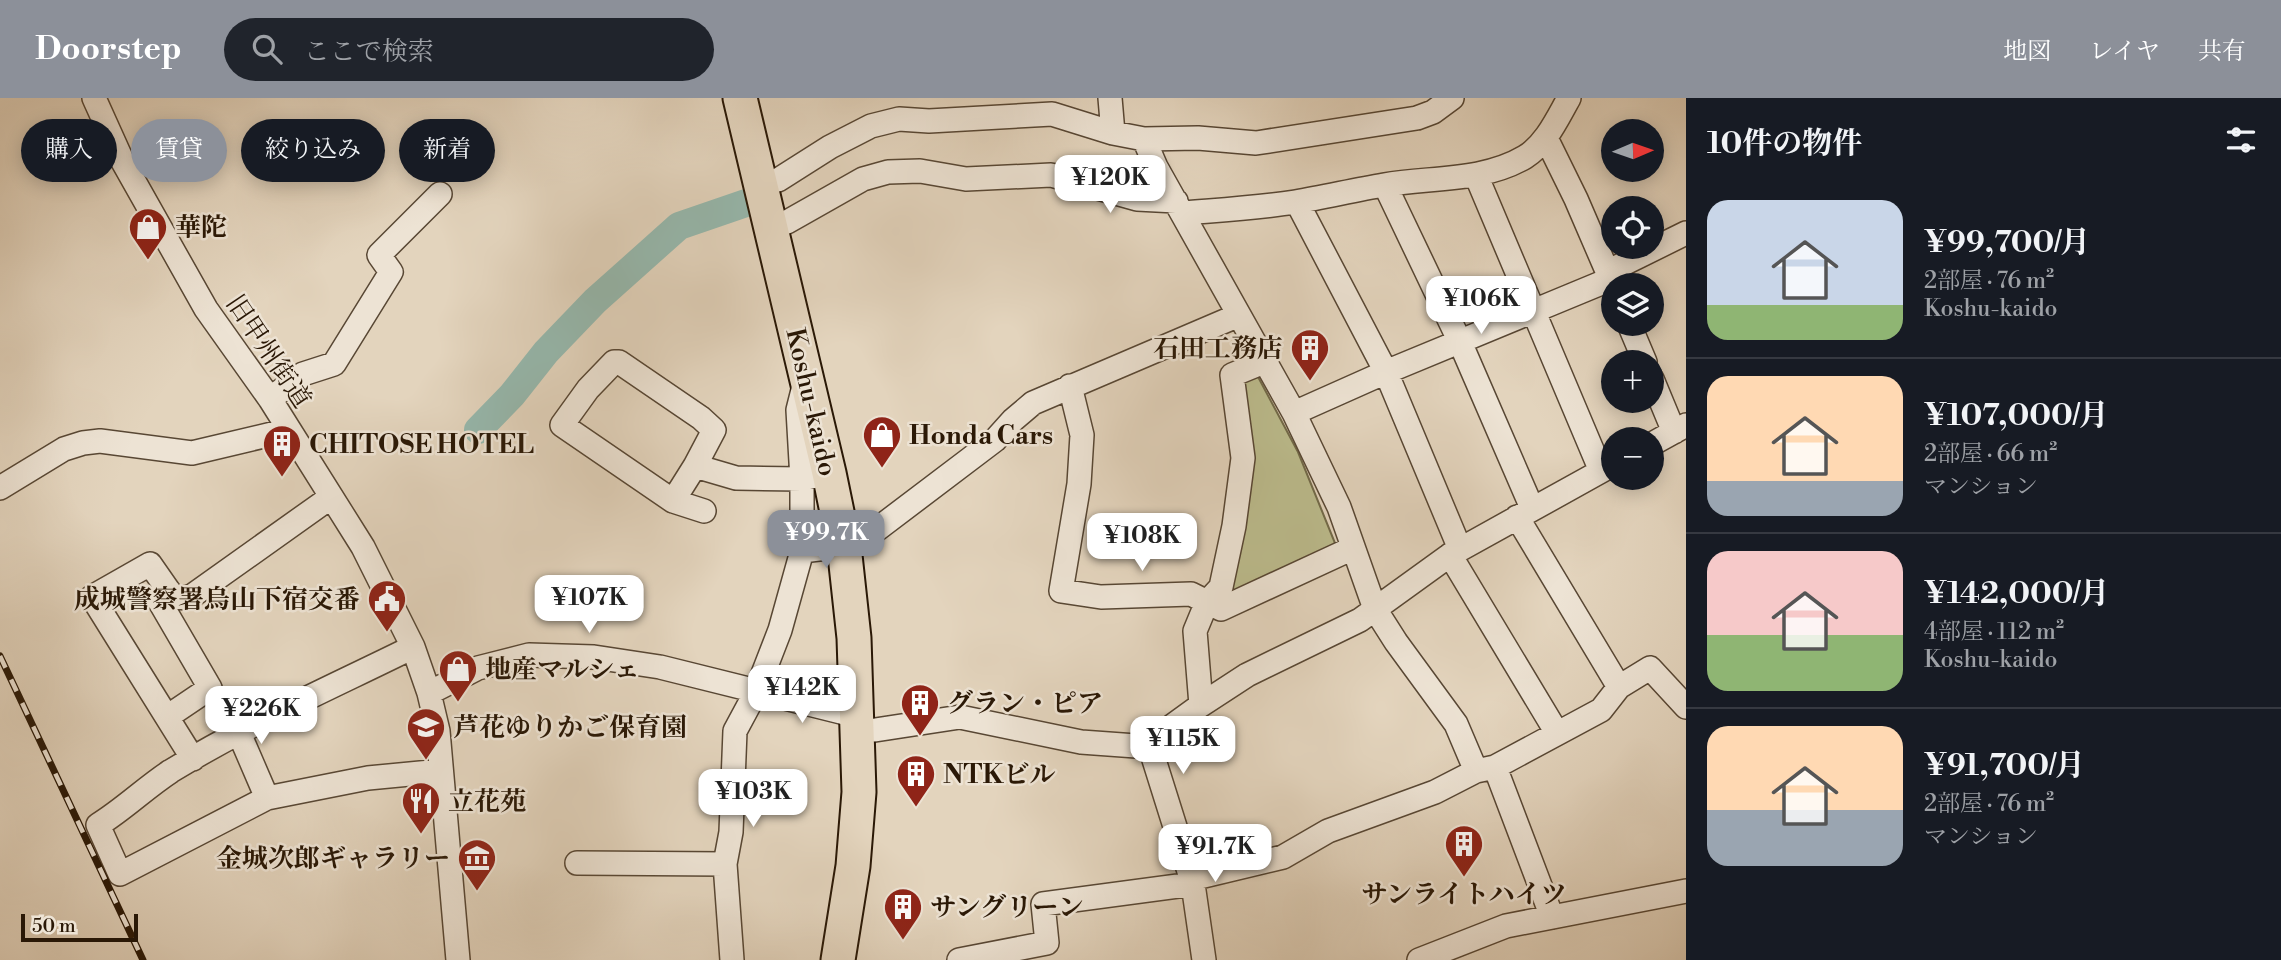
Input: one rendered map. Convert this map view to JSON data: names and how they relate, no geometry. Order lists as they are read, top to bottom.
{
  "streets": {
    "highway": ["Koshu-kaido"],
    "street": ["旧甲州街道"]
  },
  "places": {
    "shop": ["華陀", "Honda Cars", "地産マルシェ"],
    "building": [
      "石田工務店",
      "CHITOSE HOTEL",
      "グラン・ピア",
      "NTKビル",
      "サンライトハイツ",
      "サングリーン"
    ],
    "public building": ["成城警察署烏山下宿交番"],
    "school or university": ["芦花ゆりかご保育園"],
    "restaurant": ["立花苑"],
    "museum": ["金城次郎ギャラリー"]
  },
  "scale_bar": "50 m",
  "north": "right",
  "page": {
    "header": "Doorstep",
    "search": "ここで検索",
    "nav": ["地図", "レイヤ", "共有"],
    "heading": "10件の物件",
    "map_buttons": ["+", "−"],
    "chip": [
      "購入",
      "賃貸",
      "絞り込み",
      "新着"
    ],
    "price": [
      "¥120K",
      "¥106K",
      "¥99.7K",
      "¥108K",
      "¥107K",
      "¥142K",
      "¥226K",
      "¥115K",
      "¥103K",
      "¥91.7K"
    ],
    "list": [
      {
        "name": "¥99,700/月",
        "note": "2部屋 · 76 m² · Koshu-kaido"
      },
      {
        "name": "¥107,000/月",
        "note": "2部屋 · 66 m² · マンション"
      },
      {
        "name": "¥142,000/月",
        "note": "4部屋 · 112 m² · Koshu-kaido"
      },
      {
        "name": "¥91,700/月",
        "note": "2部屋 · 76 m² · マンション"
      }
    ],
    "scale": "50 m"
  }
}
